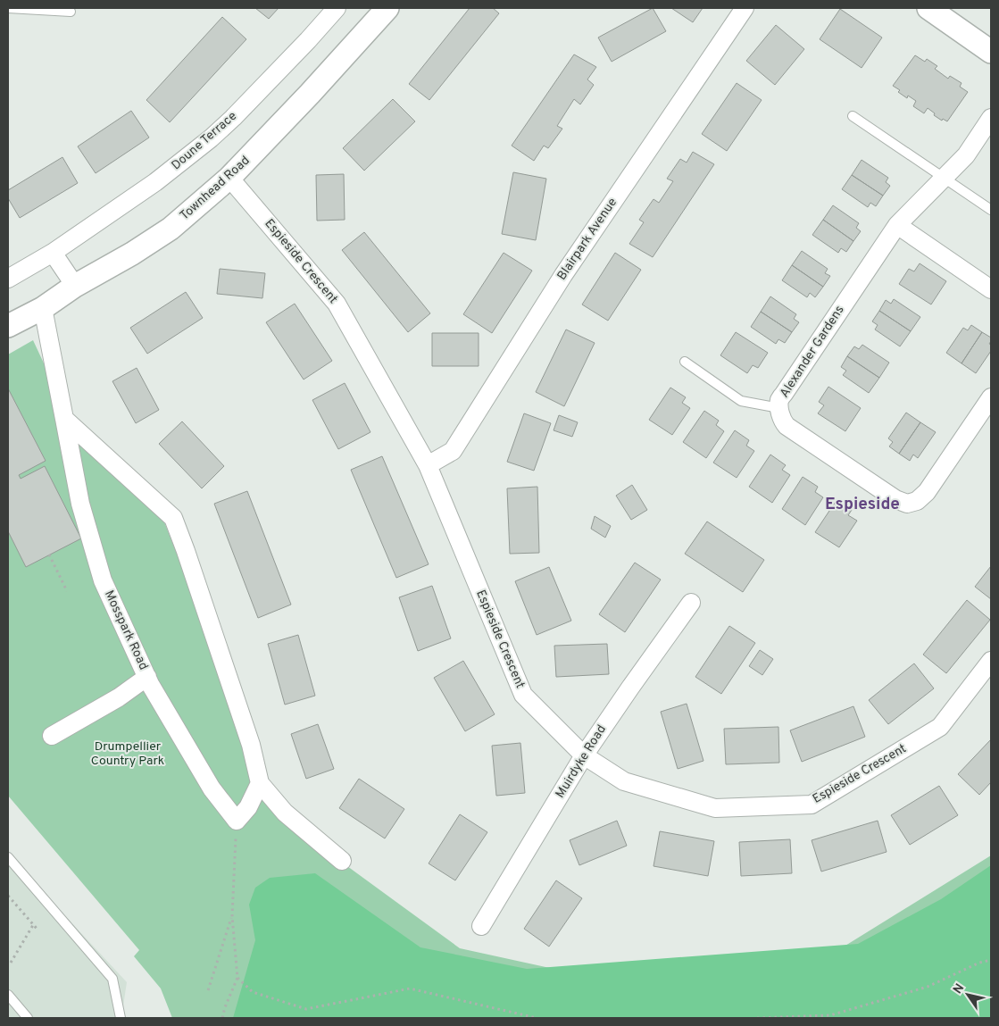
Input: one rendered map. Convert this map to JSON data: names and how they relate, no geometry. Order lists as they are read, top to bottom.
{
  "streets": {
    "street": [
      "Doune Terrace",
      "Townhead Road",
      "Blairpark Avenue",
      "Espieside Crescent",
      "Alexander Gardens",
      "Mosspark Road",
      "Muirdyke Road"
    ]
  },
  "crossings": [
    ["Townhead Road", "Espieside Crescent"],
    ["Townhead Road", "Mosspark Road"],
    ["Blairpark Avenue", "Espieside Crescent"],
    ["Espieside Crescent", "Muirdyke Road"]
  ],
  "districts": ["Espieside"],
  "parks": ["Drumpellier Country Park"],
  "north": "top left"
}
